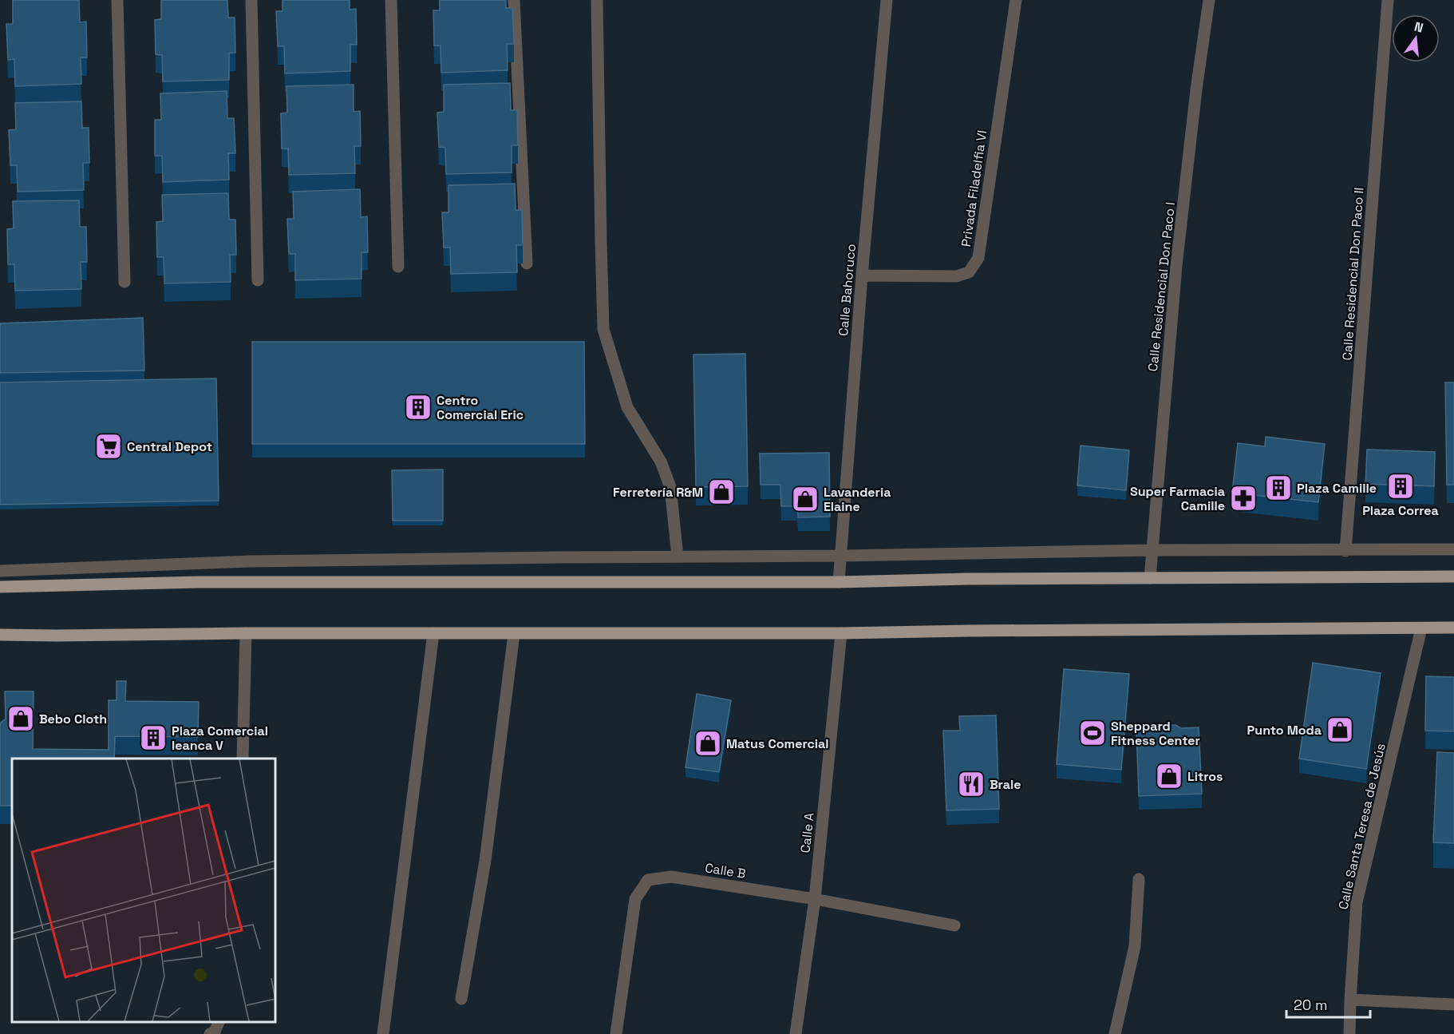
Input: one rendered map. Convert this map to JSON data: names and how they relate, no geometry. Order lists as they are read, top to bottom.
{
  "streets": {
    "street": [
      "Privada Filadelfia VI",
      "Calle Residencial Don Paco II",
      "Calle Residencial Don Paco I",
      "Calle Bahoruco",
      "Calle Santa Teresa de Jesús",
      "Calle A",
      "Calle B"
    ]
  },
  "crossings": [
    ["Privada Filadelfia VI", "Calle Bahoruco"],
    ["Calle A", "Calle B"]
  ],
  "places": {
    "building": [
      "Centro Comercial Eric",
      "Plaza Correa",
      "Plaza Camille",
      "Plaza Comercial Ieanca V"
    ],
    "supermarket": ["Central Depot"],
    "shop": [
      "Ferretería R&M",
      "Lavanderia Elaine",
      "Bebo Cloth",
      "Punto Moda",
      "Matus Comercial",
      "Litros"
    ],
    "pharmacy": ["Super Farmacia Camille"],
    "sports": ["Sheppard Fitness Center"],
    "restaurant": ["Brale"]
  },
  "scale_bar": "20 m",
  "north": "top"
}
